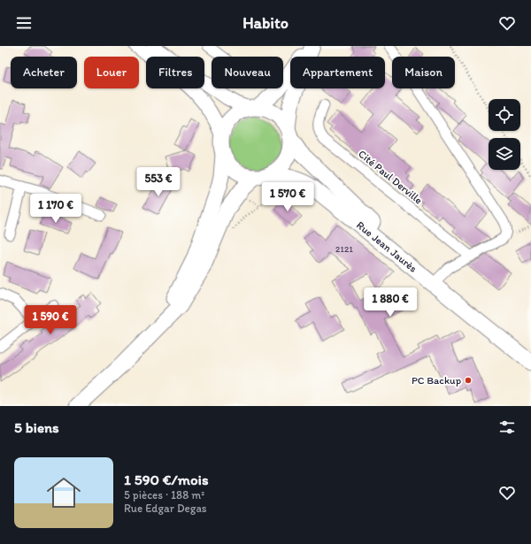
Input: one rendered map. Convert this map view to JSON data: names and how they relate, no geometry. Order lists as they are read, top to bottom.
{
  "streets": {
    "main road": ["Rue Jean Jaurès"],
    "street": ["Cité Paul Derville"]
  },
  "places": ["PC Backup"],
  "house_numbers": ["2121"],
  "page": {
    "header": "Habito",
    "chip": [
      "Acheter",
      "Louer",
      "Filtres",
      "Nouveau",
      "Appartement",
      "Maison"
    ],
    "price": [
      "553 €",
      "1 570 €",
      "1 170 €",
      "1 880 €",
      "1 590 €"
    ],
    "heading": "5 biens",
    "list": [
      {
        "name": "1 590 €/mois",
        "note": "5 pièces · 188 m² · Rue Edgar Degas"
      }
    ]
  }
}
